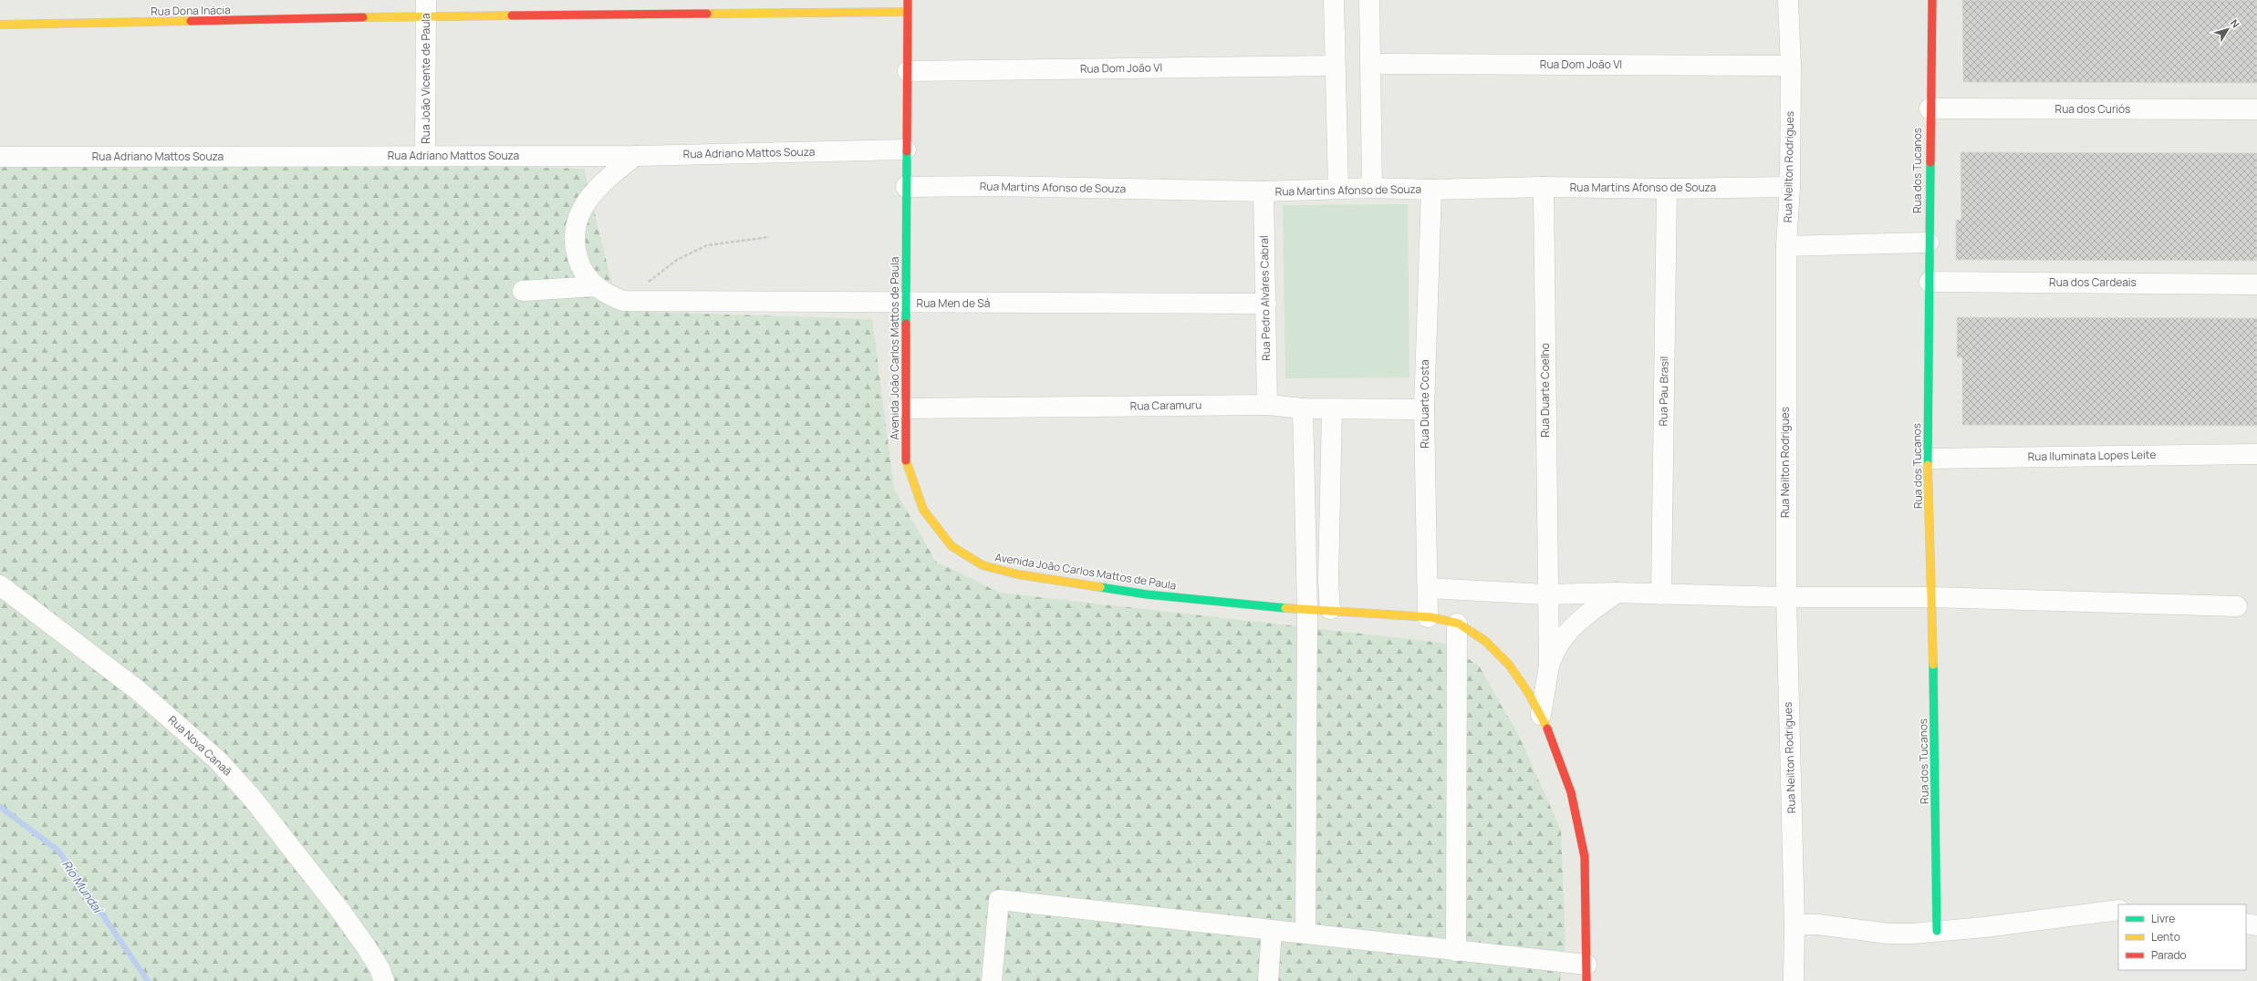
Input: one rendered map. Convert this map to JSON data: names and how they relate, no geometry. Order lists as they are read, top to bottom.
{
  "streets": {
    "street": [
      "Rua Dona Inácia",
      "Rua Dom João VI",
      "Rua João Vicente de Paula",
      "Rua dos Curiós",
      "Rua Adriano Mattos Souza",
      "Rua Neilton Rodrigues",
      "Rua dos Tucanos",
      "Rua Martins Afonso de Souza",
      "Rua dos Cardeais",
      "Rua Pedro Alváres Cabral",
      "Rua Men de Sá",
      "Avenida João Carlos Mattos de Paula",
      "Rua Duarte Coelho",
      "Rua Pau Brasil",
      "Rua Duarte Costa",
      "Rua Caramuru",
      "Rua Iluminata Lopes Leite",
      "Rua Nova Canaã"
    ]
  },
  "crossings": [
    ["Rua Dona Inácia", "Rua João Vicente de Paula"],
    ["Rua Dona Inácia", "Avenida João Carlos Mattos de Paula"],
    ["Rua Dom João VI", "Rua Neilton Rodrigues"],
    ["Rua Dom João VI", "Avenida João Carlos Mattos de Paula"],
    ["Rua João Vicente de Paula", "Rua Adriano Mattos Souza"],
    ["Rua dos Curiós", "Rua dos Tucanos"],
    ["Rua Adriano Mattos Souza", "Avenida João Carlos Mattos de Paula"],
    ["Rua Neilton Rodrigues", "Rua Martins Afonso de Souza"],
    ["Rua dos Tucanos", "Rua dos Cardeais"],
    ["Rua dos Tucanos", "Rua Iluminata Lopes Leite"],
    ["Rua Martins Afonso de Souza", "Rua Pedro Alváres Cabral"],
    ["Rua Martins Afonso de Souza", "Avenida João Carlos Mattos de Paula"],
    ["Rua Martins Afonso de Souza", "Rua Duarte Coelho"],
    ["Rua Martins Afonso de Souza", "Rua Pau Brasil"],
    ["Rua Martins Afonso de Souza", "Rua Duarte Costa"],
    ["Rua Pedro Alváres Cabral", "Rua Men de Sá"],
    ["Rua Pedro Alváres Cabral", "Rua Caramuru"],
    ["Rua Men de Sá", "Avenida João Carlos Mattos de Paula"],
    ["Avenida João Carlos Mattos de Paula", "Rua Duarte Costa"],
    ["Avenida João Carlos Mattos de Paula", "Rua Caramuru"],
    ["Rua Duarte Costa", "Rua Caramuru"]
  ],
  "water": ["Rio Mundaí"],
  "legend": ["Livre", "Lento", "Parado"],
  "north": "top right"
}
